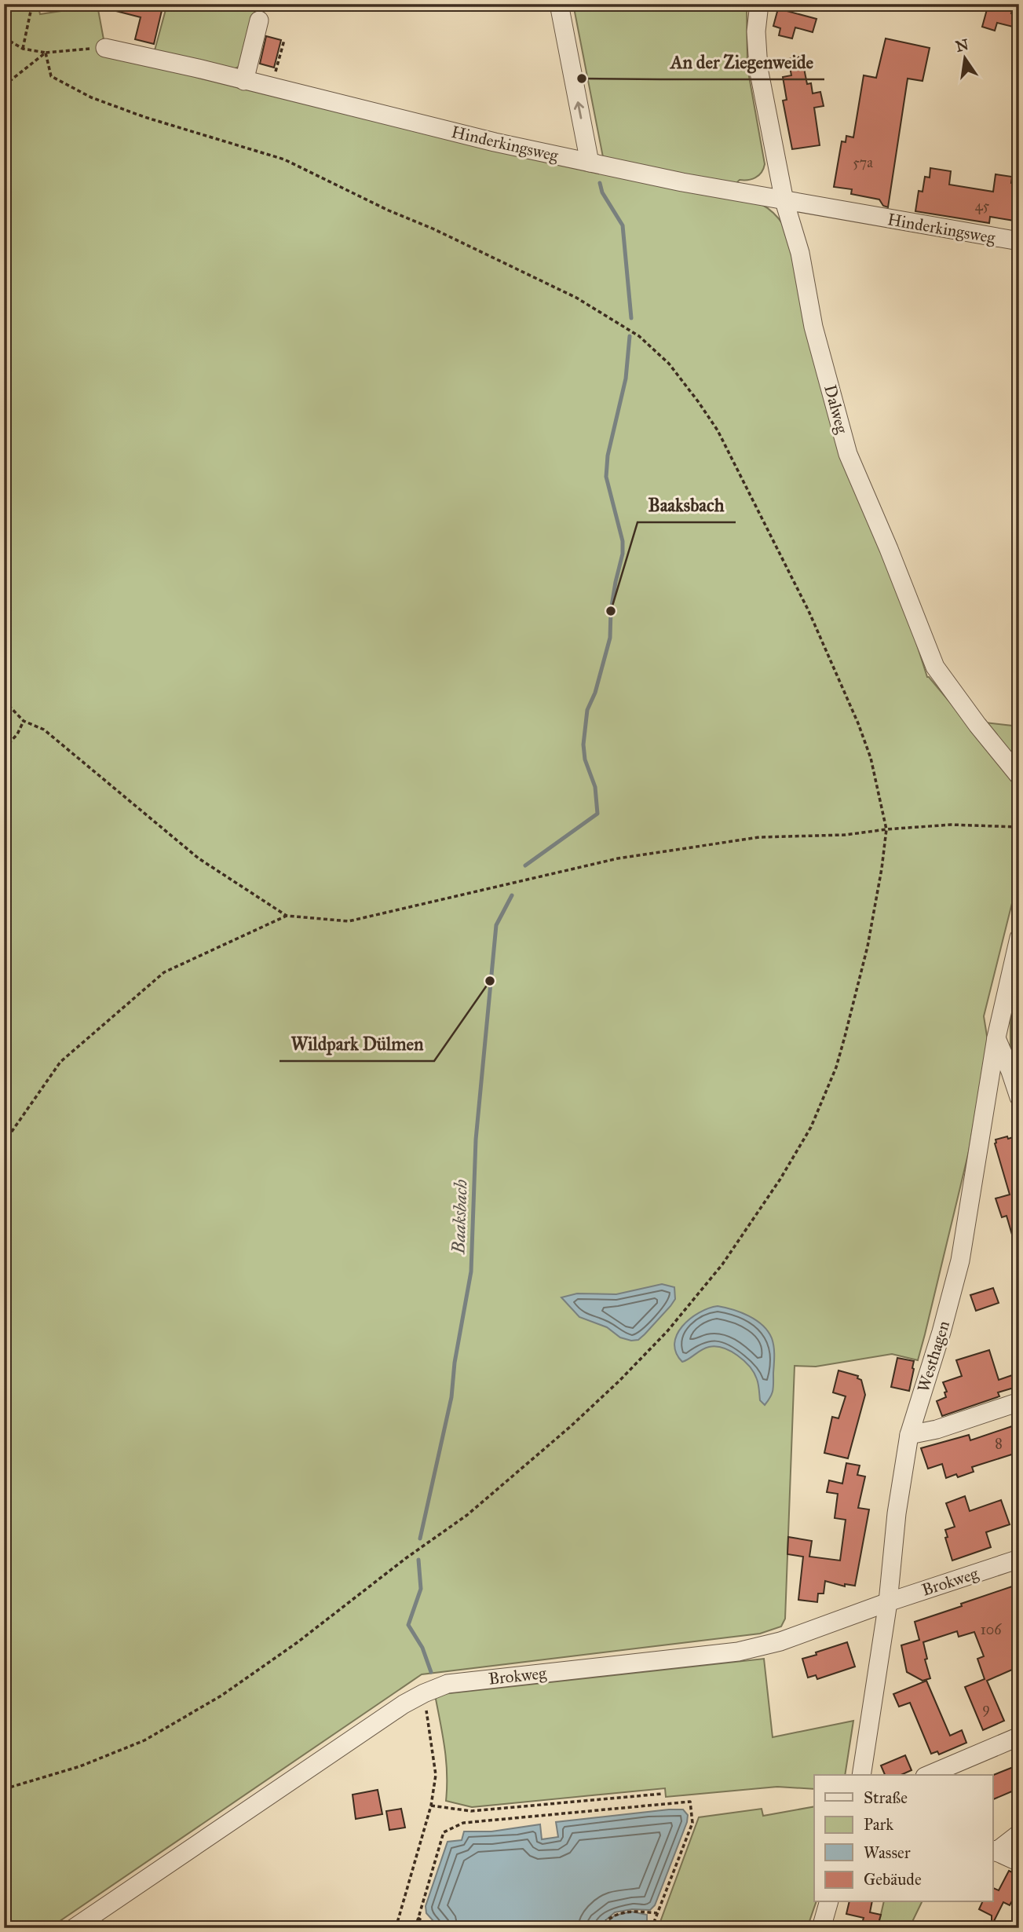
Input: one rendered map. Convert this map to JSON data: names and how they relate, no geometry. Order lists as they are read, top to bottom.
{
  "streets": {
    "street": [
      "Hinderkingsweg",
      "Dalweg",
      "Westhagen",
      "Brokweg"
    ]
  },
  "crossings": [
    ["Hinderkingsweg", "Dalweg"],
    ["Westhagen", "Brokweg"]
  ],
  "water": ["Baaksbach"],
  "places": ["An der Ziegenweide", "Baaksbach", "Wildpark Dülmen"],
  "house_numbers": [
    "57a",
    "45",
    "8",
    "106",
    "9"
  ],
  "legend": [
    "Straße",
    "Park",
    "Wasser",
    "Gebäude"
  ],
  "north": "top"
}
